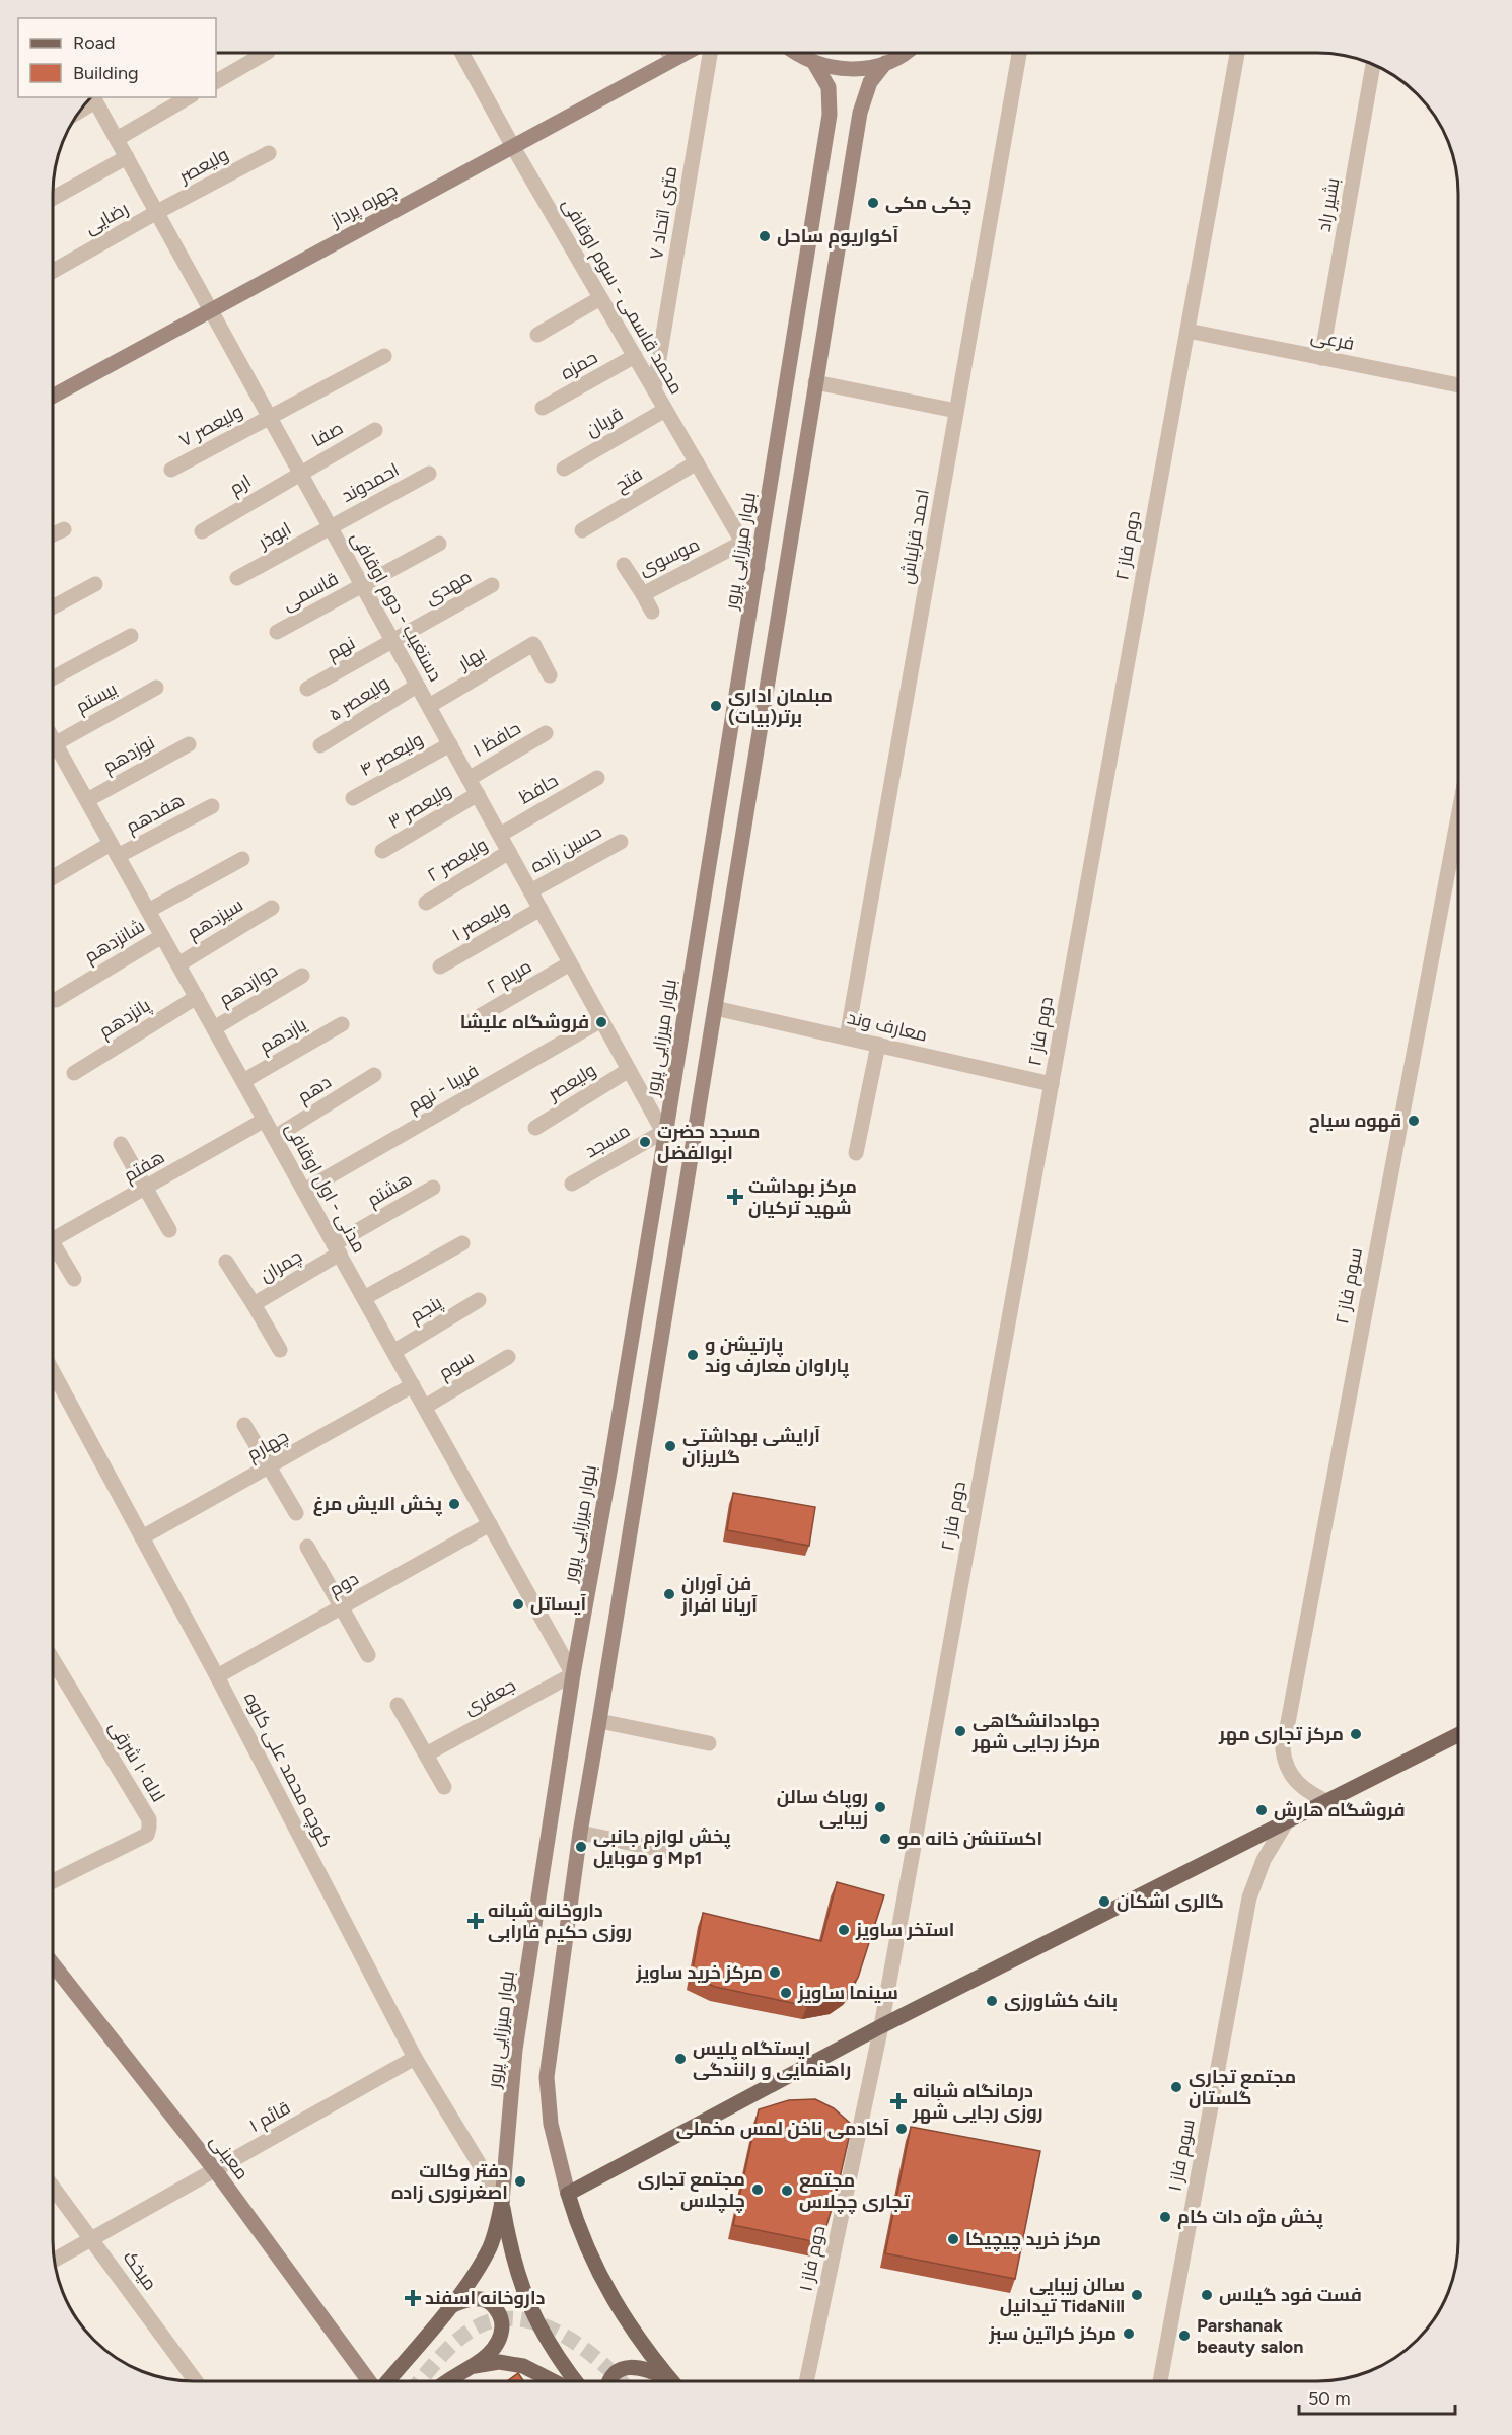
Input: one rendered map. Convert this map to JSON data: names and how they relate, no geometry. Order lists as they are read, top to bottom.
{
  "streets": {
    "main road": ["چهره پرداز", "بلوار میرزایی پرور", "معینی"],
    "street": [
      "ولیعصر",
      "بشیر راد",
      "۷ متری اتحاد",
      "رضایی",
      "محمد قاسمی - سوم اوقافی",
      "فرعی",
      "حمزه",
      "قربان",
      "ولیعصر ۷",
      "صفا",
      "فتح",
      "احمدوند",
      "ارم",
      "ابوذر",
      "احمد قزلباش",
      "دوم فاز ۲",
      "موسوی",
      "مهدی",
      "قاسمی",
      "دستغیب - دوم اوقافی",
      "نهم",
      "بهار",
      "بیستم",
      "ولیعصر ۵",
      "حافظ ۱",
      "نوزدهم",
      "ولیعصر ۴",
      "حافظ",
      "ولیعصر ۳",
      "هفدهم",
      "حسین زاده",
      "ولیعصر ۲",
      "سیزدهم",
      "ولیعصر ۱",
      "شانزدهم",
      "مریم ۲",
      "دوازدهم",
      "پانزدهم",
      "معارف وند",
      "یازدهم",
      "فریبا - نهم",
      "دهم",
      "مسجد",
      "هفتم",
      "مدنی - اول اوقافی",
      "هشتم",
      "چمران",
      "سوم فاز ۲",
      "پنجم",
      "سوم",
      "چهارم",
      "دوم",
      "جعفری",
      "لاله ۱۰ شرقی",
      "کوچه محمد علی کاوه",
      "قائم ۱",
      "سوم فاز ۱",
      "دوم فاز ۱",
      "میخک"
    ]
  },
  "crossings": [
    ["ولیعصر", "رضایی"],
    ["ولیعصر", "دستغیب - دوم اوقافی"],
    ["چهره پرداز", "محمد قاسمی - سوم اوقافی"],
    ["چهره پرداز", "دستغیب - دوم اوقافی"],
    ["بشیر راد", "فرعی"],
    ["۷ متری اتحاد", "محمد قاسمی - سوم اوقافی"],
    ["رضایی", "دستغیب - دوم اوقافی"],
    ["محمد قاسمی - سوم اوقافی", "حمزه"],
    ["محمد قاسمی - سوم اوقافی", "قربان"],
    ["محمد قاسمی - سوم اوقافی", "فتح"],
    ["محمد قاسمی - سوم اوقافی", "بلوار میرزایی پرور"],
    ["محمد قاسمی - سوم اوقافی", "موسوی"],
    ["فرعی", "دوم فاز ۲"],
    ["ولیعصر ۷", "دستغیب - دوم اوقافی"],
    ["صفا", "ارم"],
    ["صفا", "دستغیب - دوم اوقافی"],
    ["احمدوند", "ابوذر"],
    ["احمدوند", "دستغیب - دوم اوقافی"],
    ["ارم", "دستغیب - دوم اوقافی"],
    ["ابوذر", "دستغیب - دوم اوقافی"],
    ["احمد قزلباش", "معارف وند"],
    ["دوم فاز ۲", "معارف وند"],
    ["دوم فاز ۲", "دوم فاز ۱"],
    ["بلوار میرزایی پرور", "دستغیب - دوم اوقافی"],
    ["بلوار میرزایی پرور", "مسجد"],
    ["بلوار میرزایی پرور", "مدنی - اول اوقافی"],
    ["بلوار میرزایی پرور", "جعفری"],
    ["بلوار میرزایی پرور", "کوچه محمد علی کاوه"],
    ["مهدی", "دستغیب - دوم اوقافی"],
    ["مهدی", "نهم"],
    ["قاسمی", "دستغیب - دوم اوقافی"],
    ["دستغیب - دوم اوقافی", "نهم"],
    ["دستغیب - دوم اوقافی", "بهار"],
    ["دستغیب - دوم اوقافی", "ولیعصر ۵"],
    ["دستغیب - دوم اوقافی", "حافظ ۱"],
    ["دستغیب - دوم اوقافی", "ولیعصر ۴"],
    ["دستغیب - دوم اوقافی", "حافظ"],
    ["دستغیب - دوم اوقافی", "ولیعصر ۳"],
    ["دستغیب - دوم اوقافی", "حسین زاده"],
    ["دستغیب - دوم اوقافی", "ولیعصر ۲"],
    ["دستغیب - دوم اوقافی", "ولیعصر ۱"],
    ["دستغیب - دوم اوقافی", "مریم ۲"],
    ["دستغیب - دوم اوقافی", "فریبا - نهم"],
    ["دستغیب - دوم اوقافی", "مسجد"],
    ["بیستم", "مدنی - اول اوقافی"],
    ["نوزدهم", "مدنی - اول اوقافی"],
    ["هفدهم", "مدنی - اول اوقافی"],
    ["سیزدهم", "مدنی - اول اوقافی"],
    ["شانزدهم", "مدنی - اول اوقافی"],
    ["دوازدهم", "مدنی - اول اوقافی"],
    ["پانزدهم", "مدنی - اول اوقافی"],
    ["یازدهم", "مدنی - اول اوقافی"],
    ["فریبا - نهم", "مدنی - اول اوقافی"],
    ["دهم", "مدنی - اول اوقافی"],
    ["هفتم", "مدنی - اول اوقافی"],
    ["مدنی - اول اوقافی", "هشتم"],
    ["مدنی - اول اوقافی", "چمران"],
    ["مدنی - اول اوقافی", "پنجم"],
    ["مدنی - اول اوقافی", "سوم"],
    ["مدنی - اول اوقافی", "چهارم"],
    ["مدنی - اول اوقافی", "دوم"],
    ["مدنی - اول اوقافی", "جعفری"],
    ["هشتم", "چمران"],
    ["چهارم", "کوچه محمد علی کاوه"],
    ["دوم", "کوچه محمد علی کاوه"],
    ["کوچه محمد علی کاوه", "قائم ۱"],
    ["قائم ۱", "معینی"],
    ["قائم ۱", "میخک"]
  ],
  "places": {
    "other": [
      "چکی مکی",
      "آکواریوم ساحل",
      "مبلمان اداری برتر(بیات)",
      "فروشگاه علیشا",
      "قهوه سیاح",
      "مسجد حضرت ابوالفضل",
      "پارتیشن و پاراوان معارف وند",
      "آرایشی بهداشتی گلریزان",
      "پخش الایش مرغ",
      "فن آوران آریانا افراز",
      "آیساتل",
      "جهاددانشگاهی مرکز رجایی شهر",
      "مرکز تجاری مهر",
      "روپاک سالن زیبایی",
      "فروشگاه هارش",
      "اکستنشن خانه مو",
      "پخش لوازم جانبی و موبایل Mp1",
      "گالری اشکان",
      "استخر ساویز",
      "مرکز خرید ساویز",
      "سینما ساویز",
      "بانک کشاورزی",
      "ایستگاه پلیس راهنمایی و رانندگی",
      "مجتمع تجاری گلستان",
      "آکادمی ناخن لمس مخملی",
      "دفتر وکالت اصغرنوری زاده",
      "مجتمع تجاری چلچلاس",
      "مجتمع تجاری چچلاس",
      "پخش مژه دات کام",
      "مرکز خرید چیچیکا",
      "سالن زیبایی تیدانیل TidaNill",
      "فست فود گیلاس",
      "مرکز کراتین سبز",
      "Parshanak beauty salon"
    ],
    "health": [
      "مرکز بهداشت شهید ترکیان",
      "داروخانه شبانه روزی حکیم فارابی",
      "درمانگاه شبانه روزی رجایی شهر",
      "داروخانه اسفند"
    ]
  },
  "legend": ["Road", "Building"],
  "scale_bar": "50 m"
}
